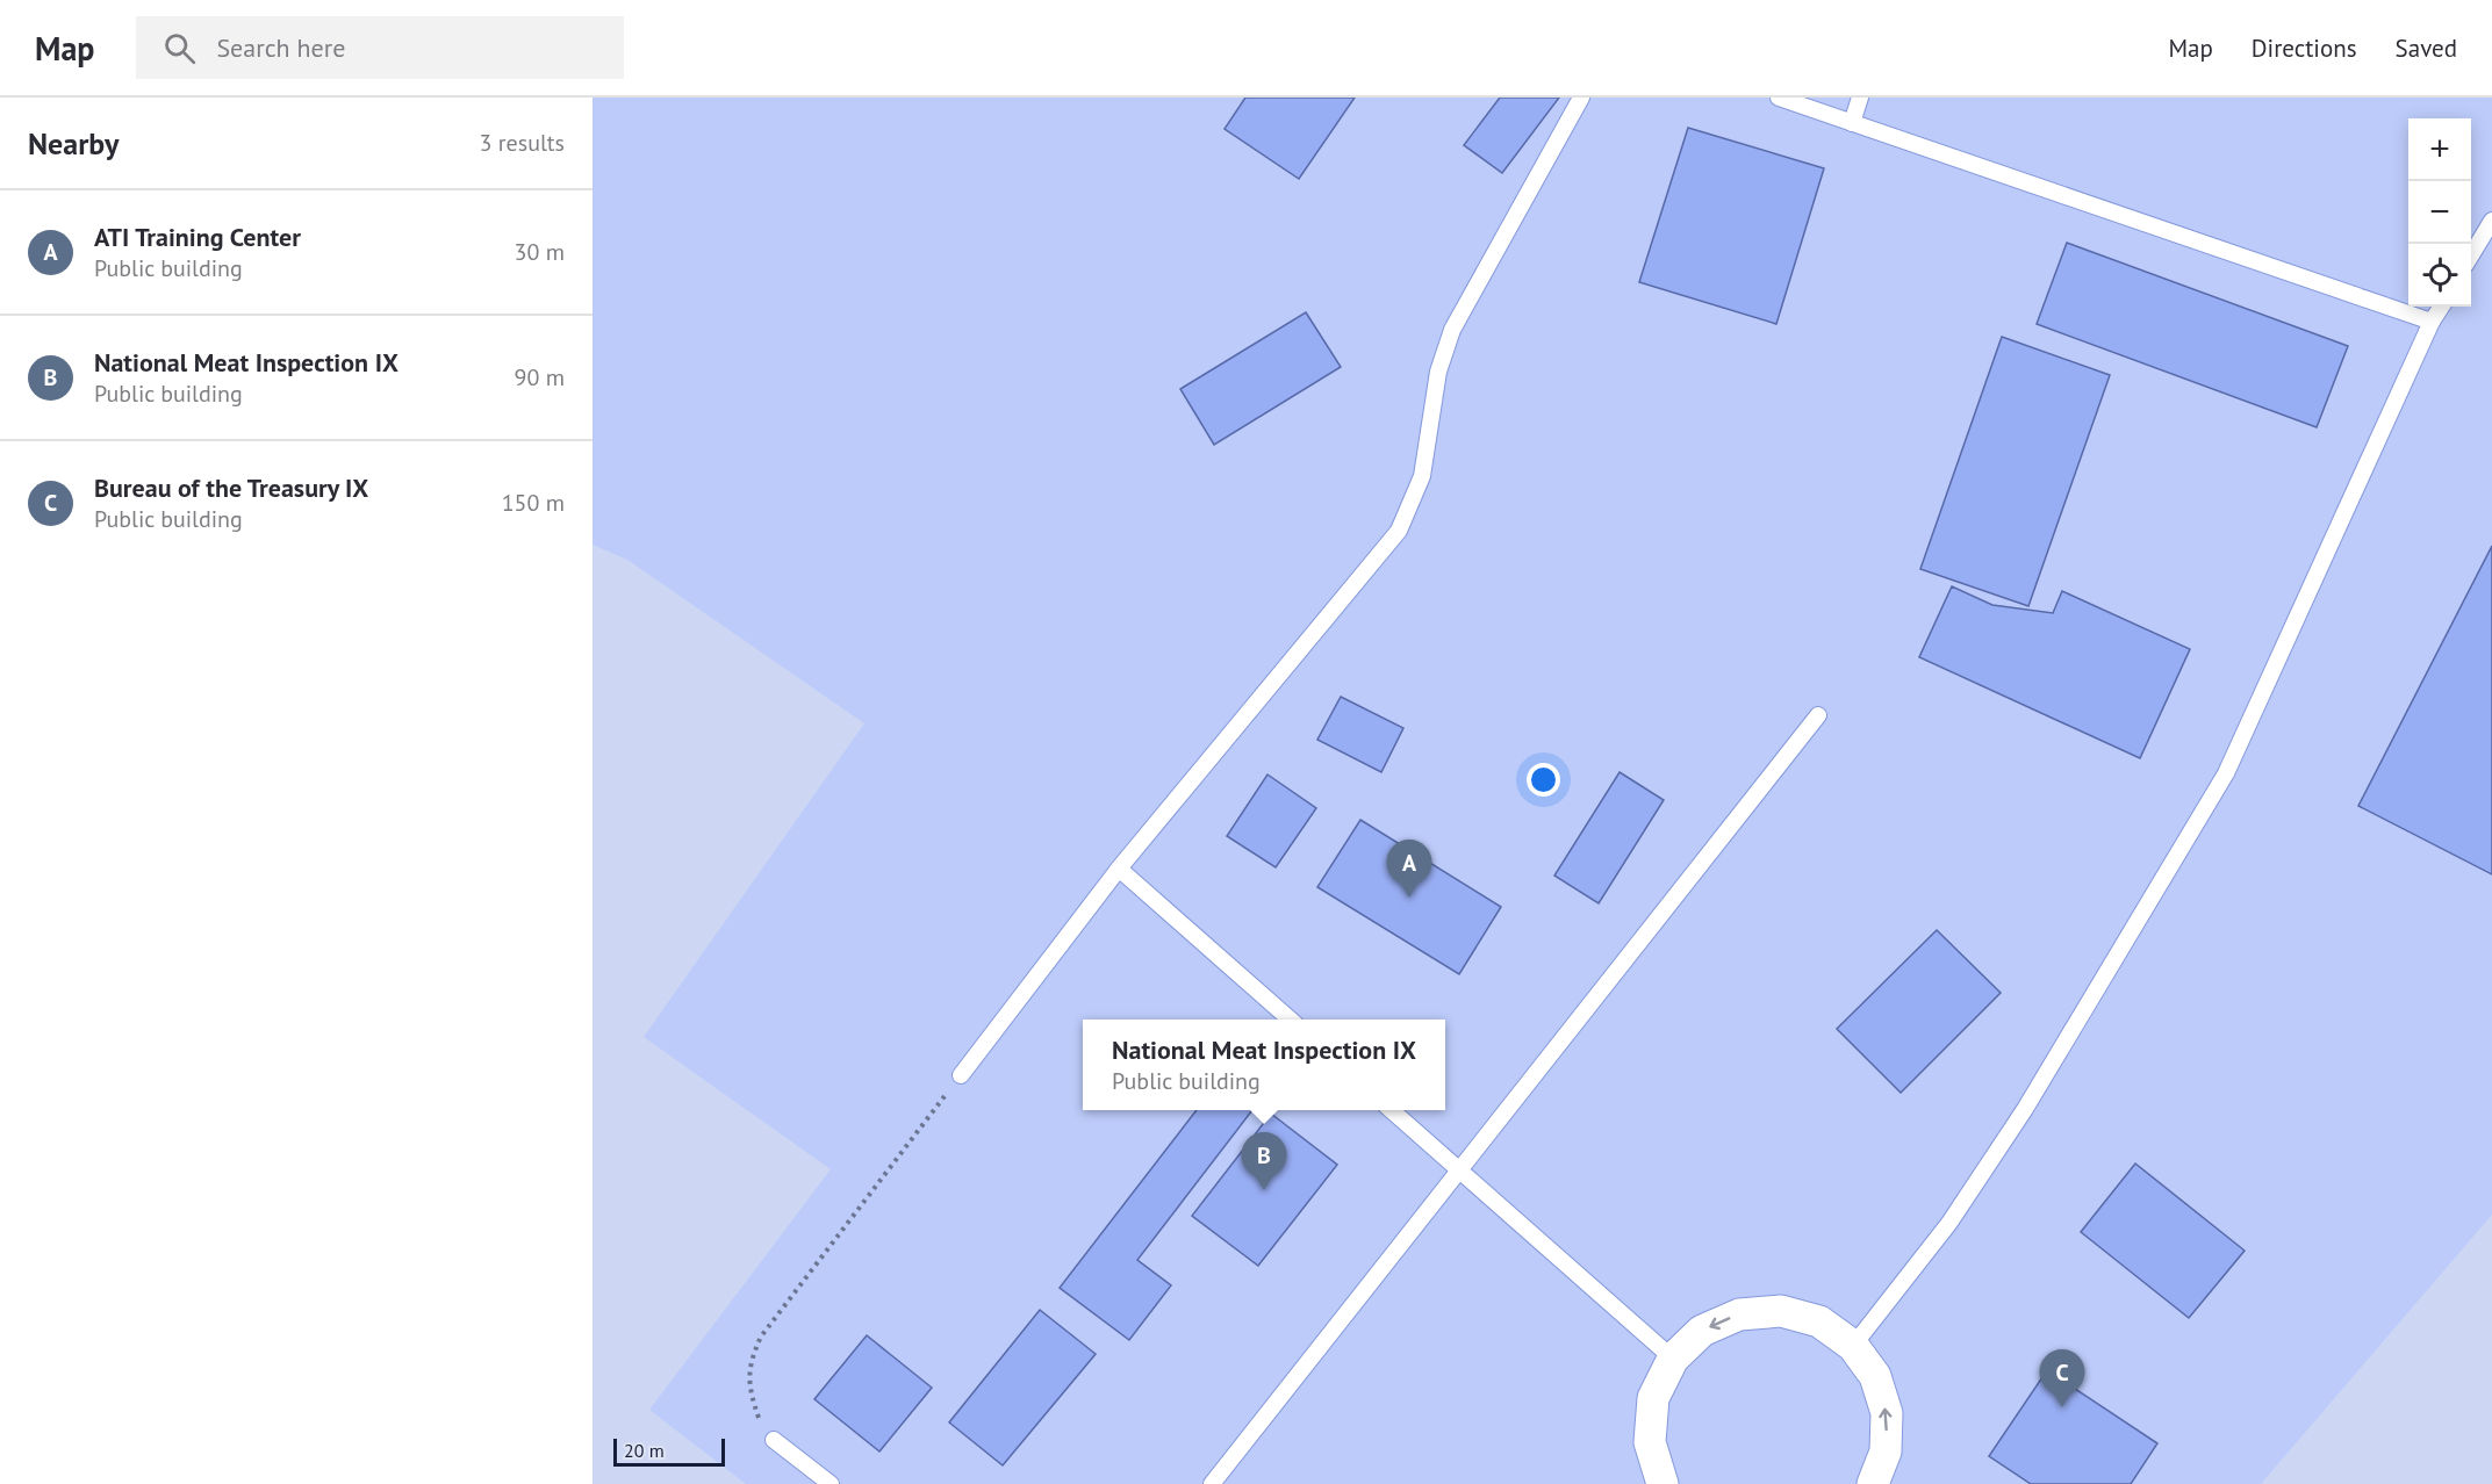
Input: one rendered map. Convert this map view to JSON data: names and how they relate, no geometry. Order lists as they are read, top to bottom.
{
  "scale_bar": "20 m",
  "page": {
    "header": "Map",
    "search": "Search here",
    "nav": ["Map", "Directions", "Saved"],
    "heading": ["Nearby", "3 results"],
    "map_buttons": ["+", "−"],
    "list": [
      {
        "mark": "A",
        "name": "ATI Training Center",
        "note": "Public building",
        "value": "30 m"
      },
      {
        "mark": "B",
        "name": "National Meat Inspection IX",
        "note": "Public building",
        "value": "90 m"
      },
      {
        "mark": "C",
        "name": "Bureau of the Treasury IX",
        "note": "Public building",
        "value": "150 m"
      }
    ],
    "pins": ["A", "B", "C"],
    "popup": ["National Meat Inspection IX", "Public building"],
    "scale": "20 m"
  }
}
